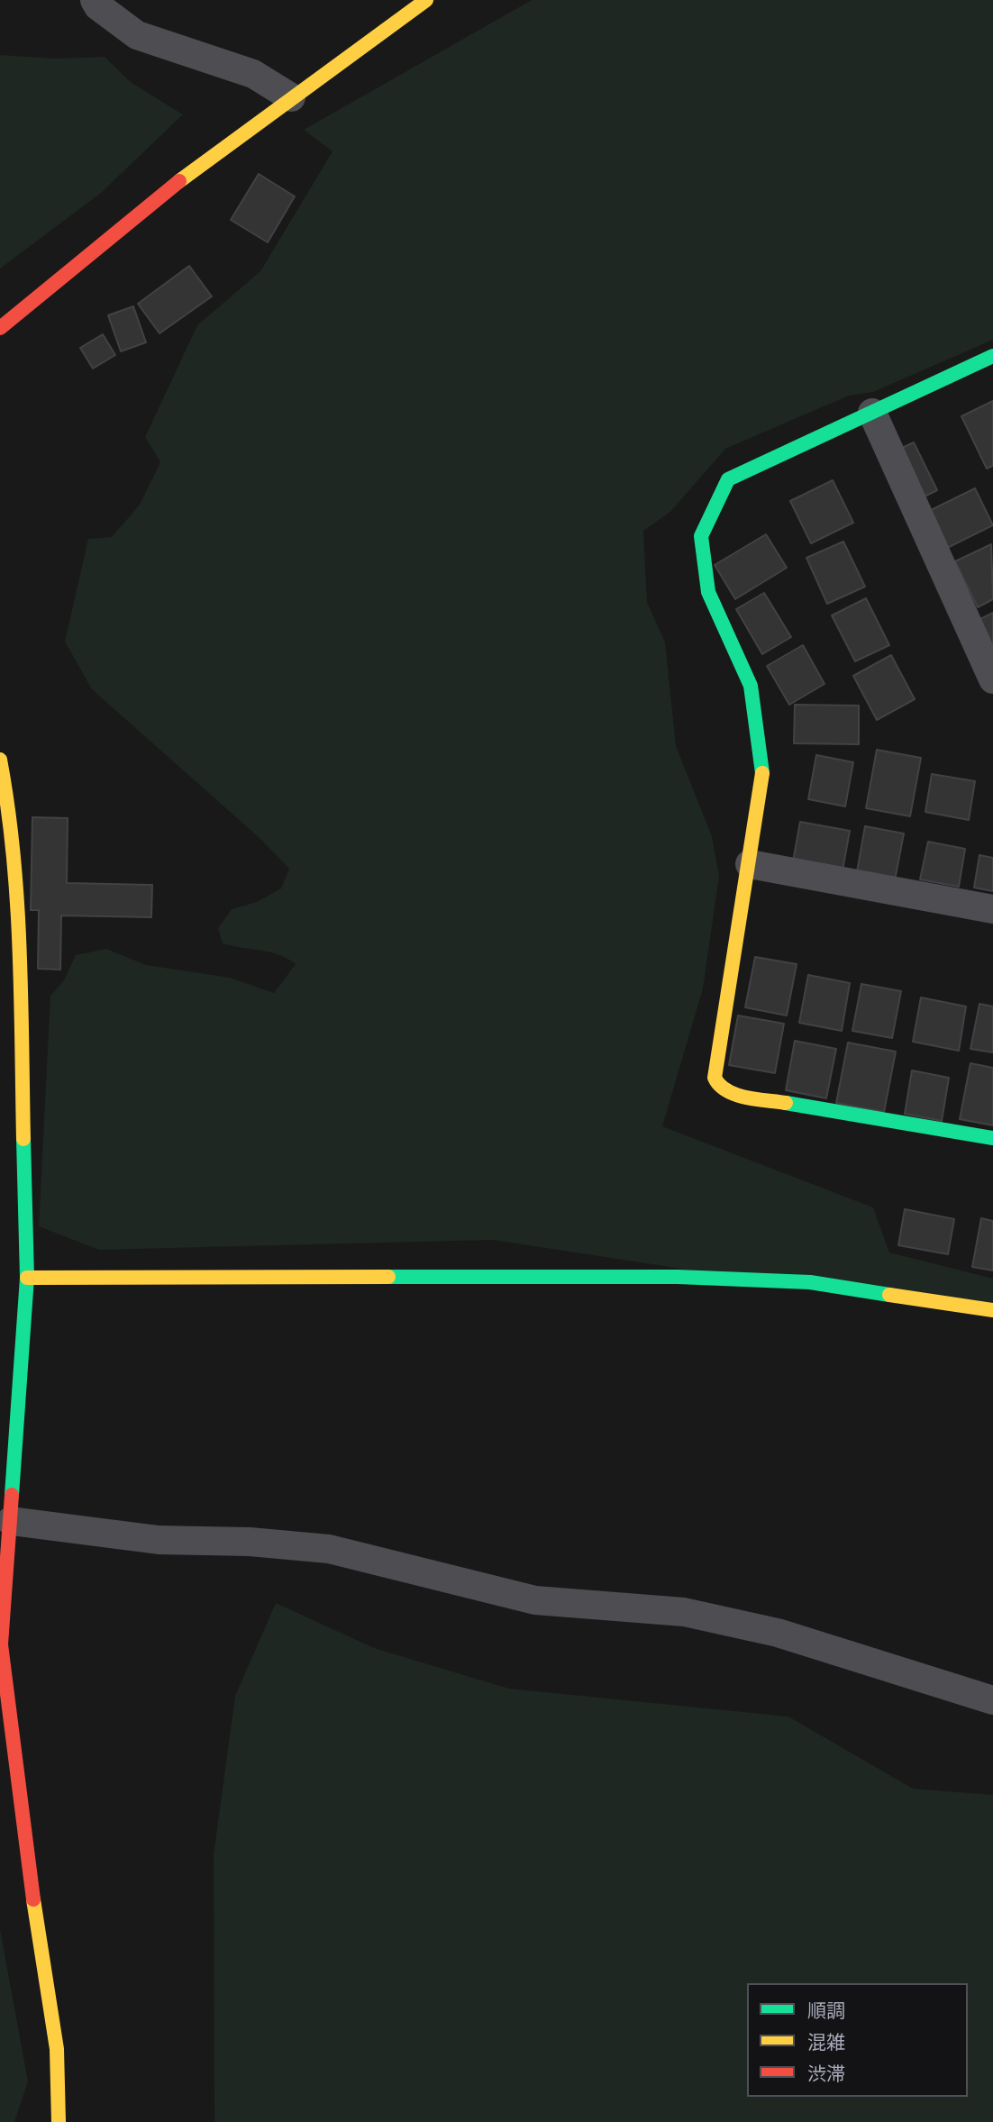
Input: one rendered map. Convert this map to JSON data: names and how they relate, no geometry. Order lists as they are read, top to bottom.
{
  "legend": ["順調", "混雑", "渋滞"]
}
